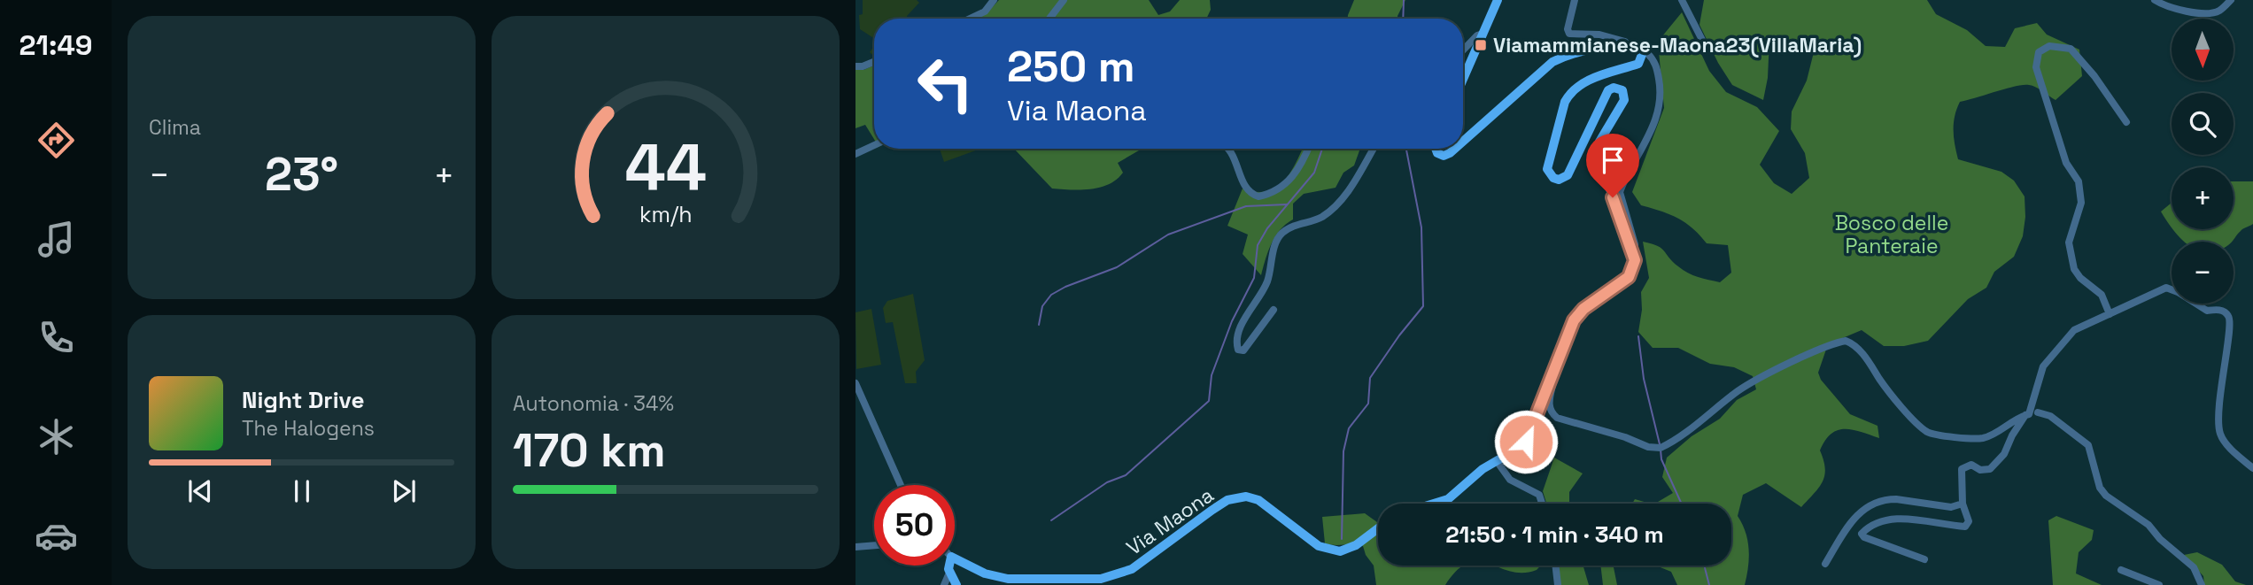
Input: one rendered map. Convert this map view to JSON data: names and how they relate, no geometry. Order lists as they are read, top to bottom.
{
  "streets": {
    "main road": ["Via Maona"]
  },
  "parks": ["Bosco delle Panteraie"],
  "places": {
    "transit": ["Viamammianese-Maona23(VillaMaria)"]
  },
  "north": "bottom",
  "page": {
    "tabs": "21:49",
    "tile": [
      "Clima",
      ["Autonomia · 34%", "170 km"]
    ],
    "map_buttons": ["+", "−"],
    "turn": ["250 m", "Via Maona"],
    "heat": ["−", "23°", "+"],
    "song": ["Night Drive", "The Halogens"],
    "limit": "50",
    "trip": "21:50 · 1 min · 340 m",
    "gauge": ["44", "km/h"]
  }
}
